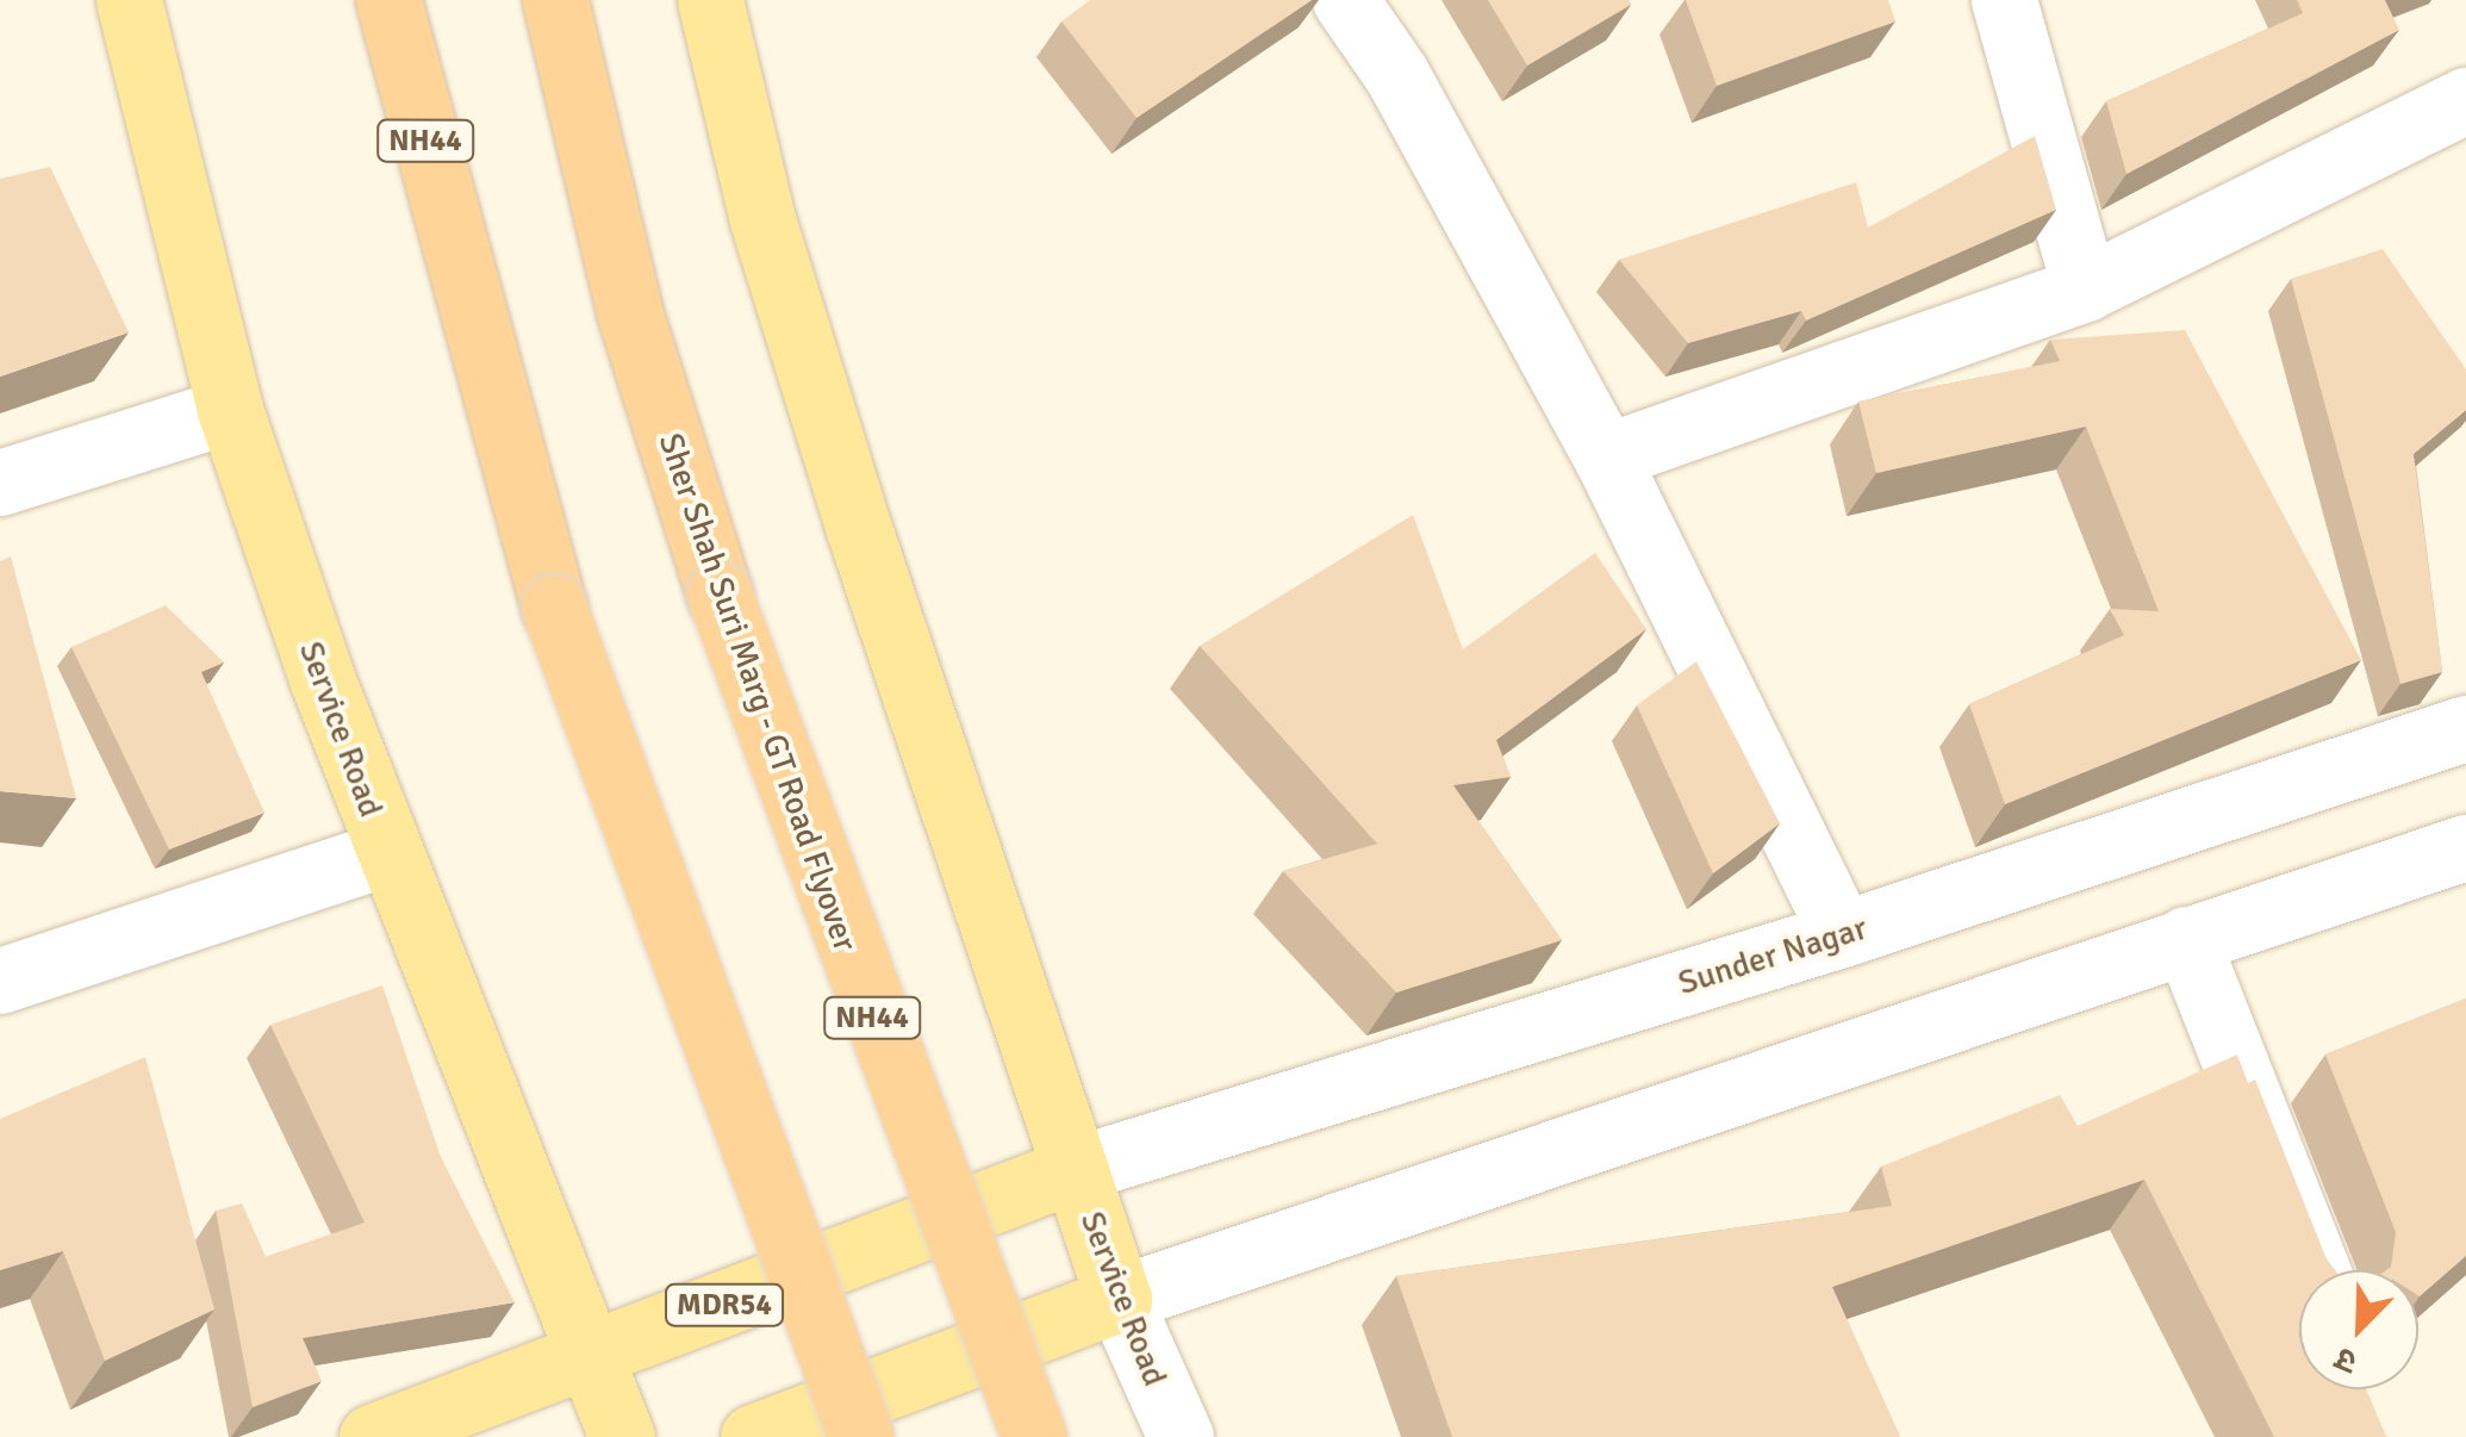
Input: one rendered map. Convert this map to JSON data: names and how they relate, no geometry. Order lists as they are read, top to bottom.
{
  "streets": {
    "highway": ["NH44", "Sher Shah Suri Marg - GT Road Flyover"],
    "main road": ["Service Road", "MDR54"],
    "street": ["Sunder Nagar"]
  },
  "crossings": [
    ["Service Road", "Sunder Nagar"],
    ["Service Road", "MDR54"],
    ["Sunder Nagar", "MDR54"]
  ],
  "north": "bottom left"
}
